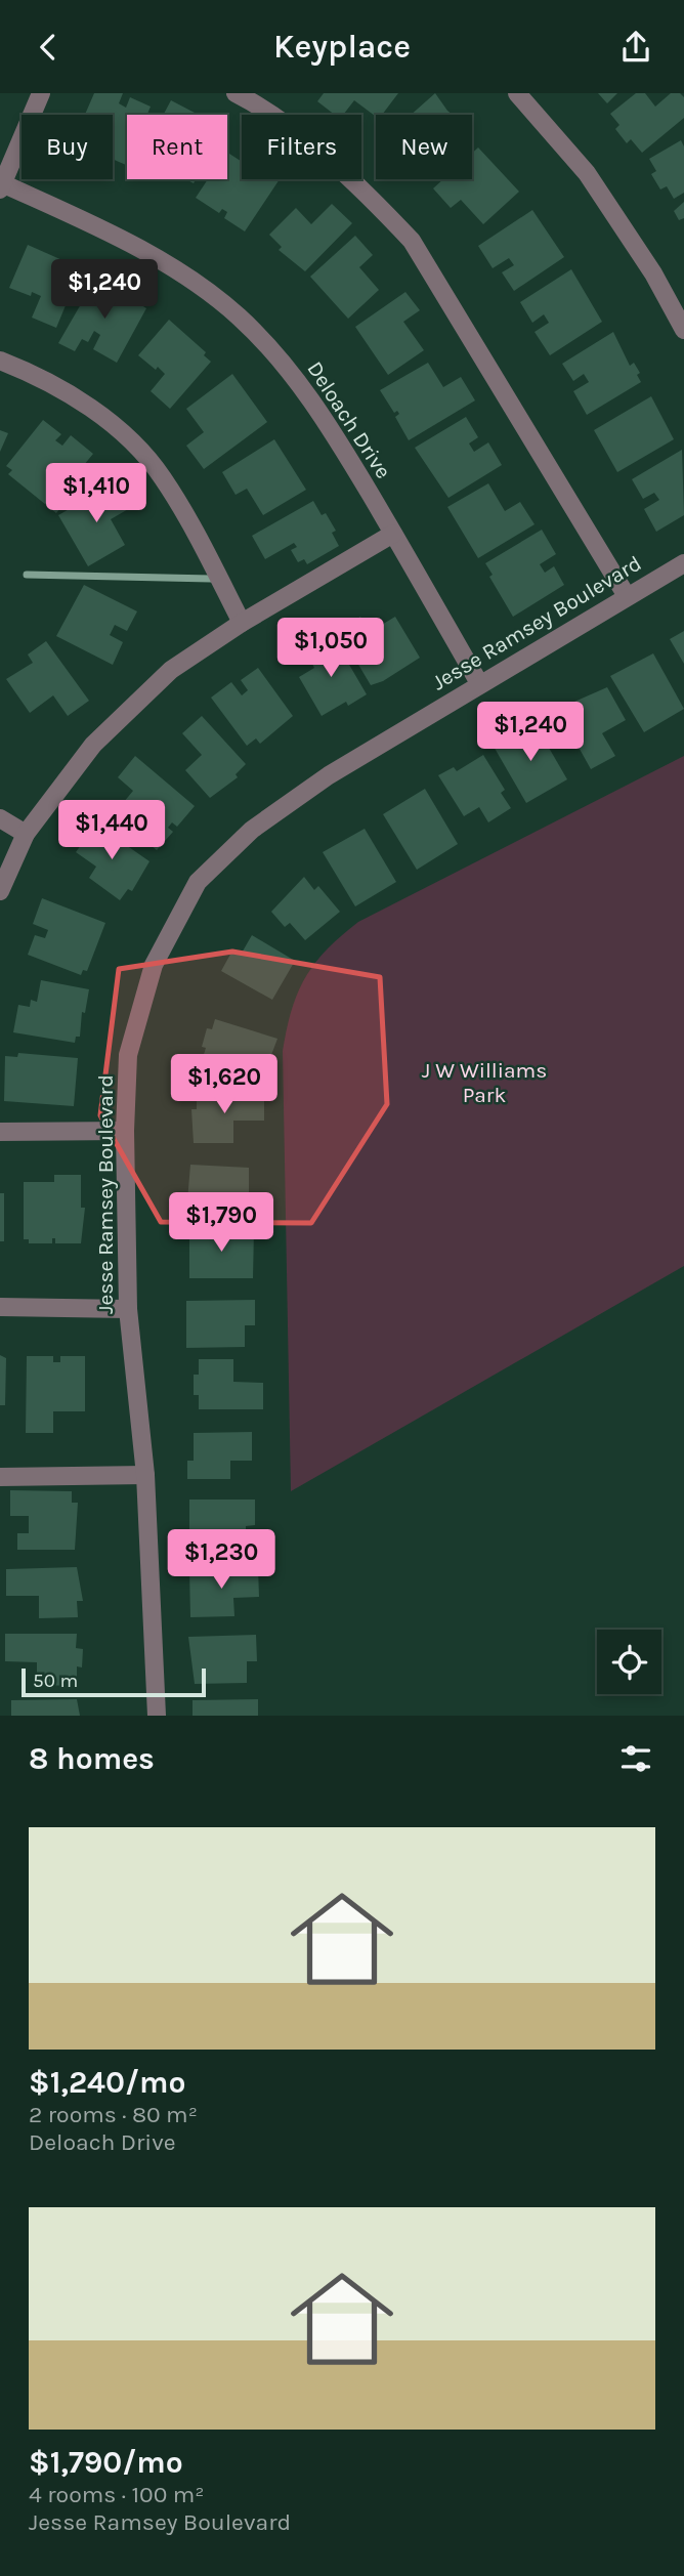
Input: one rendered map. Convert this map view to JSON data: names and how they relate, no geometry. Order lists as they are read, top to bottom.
{
  "streets": {
    "street": ["Deloach Drive", "Jesse Ramsey Boulevard"]
  },
  "crossings": [
    ["Deloach Drive", "Jesse Ramsey Boulevard"]
  ],
  "parks": ["J W Williams Park"],
  "scale_bar": "50 m",
  "page": {
    "header": "Keyplace",
    "chip": [
      "Buy",
      "Rent",
      "Filters",
      "New"
    ],
    "price": [
      "$1,240",
      "$1,410",
      "$1,050",
      "$1,240",
      "$1,440",
      "$1,620",
      "$1,790",
      "$1,230"
    ],
    "scale": "50 m",
    "heading": "8 homes",
    "list": [
      {
        "name": "$1,240/mo",
        "note": "2 rooms · 80 m² · Deloach Drive"
      },
      {
        "name": "$1,790/mo",
        "note": "4 rooms · 100 m² · Jesse Ramsey Boulevard"
      }
    ]
  }
}
